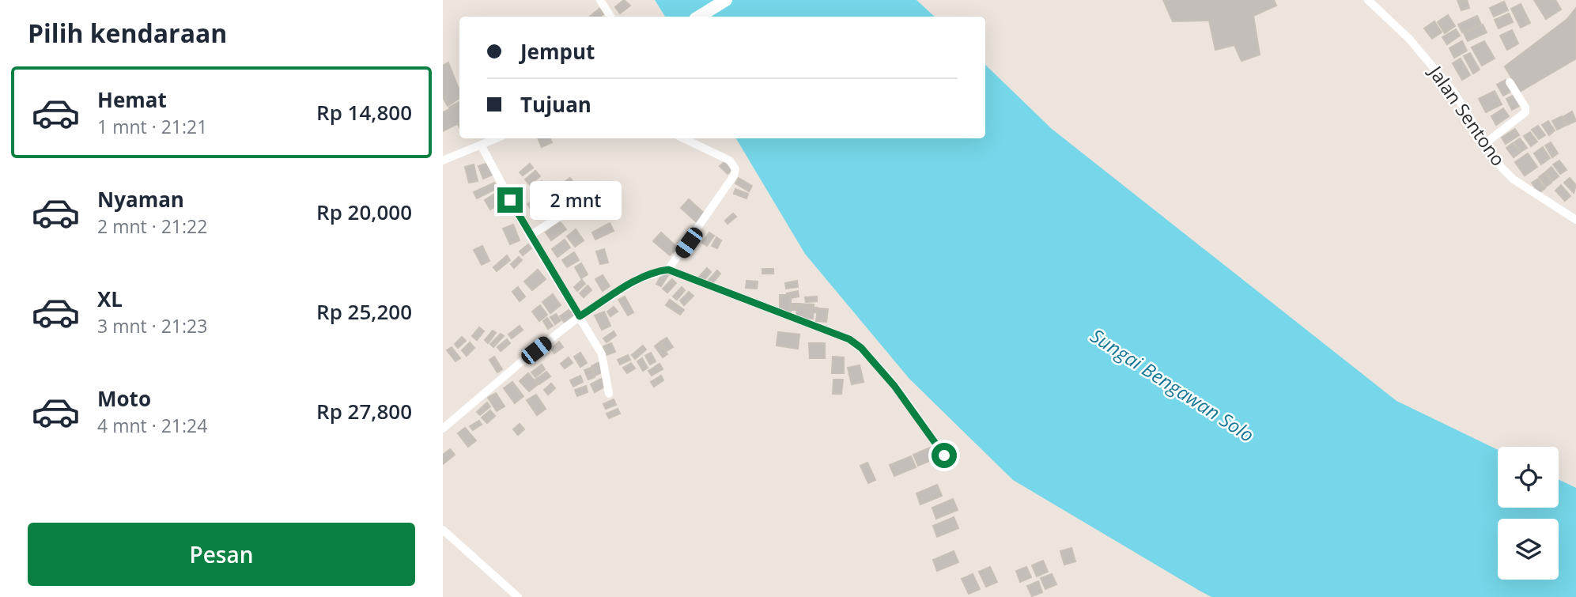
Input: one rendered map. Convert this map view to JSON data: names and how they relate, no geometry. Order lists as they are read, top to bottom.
{
  "streets": {
    "street": ["Jalan Sentono"]
  },
  "water": ["Sungai Bengawan Solo"],
  "page": {
    "heading": "Pilih kendaraan",
    "banner": ["Jemput", "Tujuan"],
    "list": [
      {
        "name": "Hemat",
        "note": "1 mnt · 21:21",
        "value": "Rp 14,800"
      },
      {
        "name": "Nyaman",
        "note": "2 mnt · 21:22",
        "value": "Rp 20,000"
      },
      {
        "name": "XL",
        "note": "3 mnt · 21:23",
        "value": "Rp 25,200"
      },
      {
        "name": "Moto",
        "note": "4 mnt · 21:24",
        "value": "Rp 27,800"
      }
    ],
    "bubble": "2 mnt",
    "buttons": "Pesan"
  }
}
